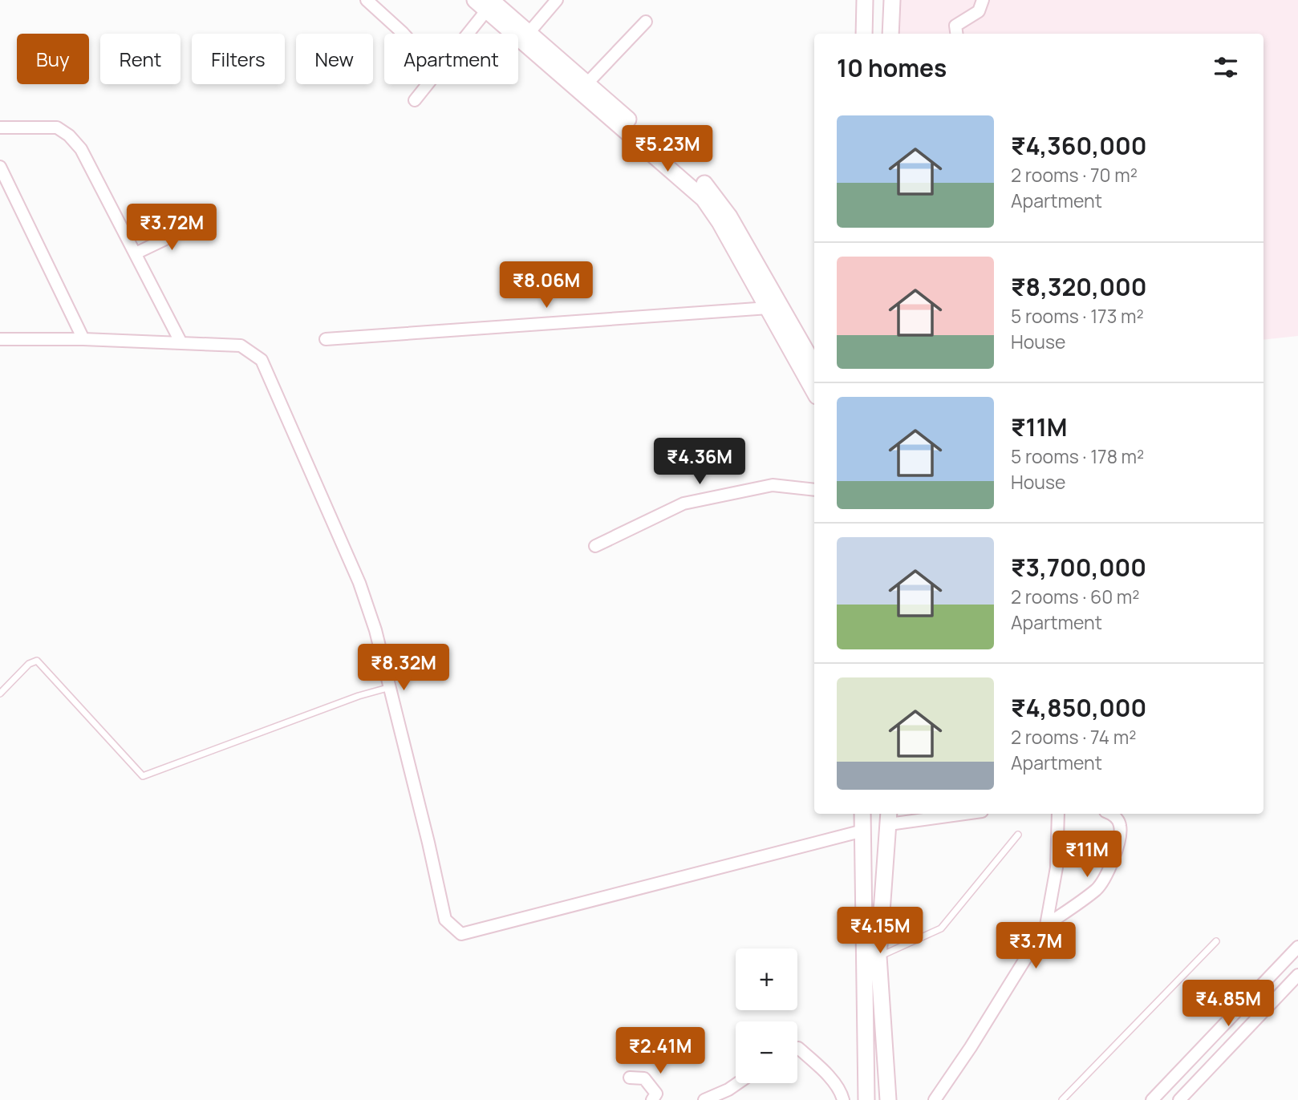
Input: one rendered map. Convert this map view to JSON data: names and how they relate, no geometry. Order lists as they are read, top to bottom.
{
  "page": {
    "chip": [
      "Buy",
      "Rent",
      "Filters",
      "New",
      "Apartment"
    ],
    "heading": "10 homes",
    "list": [
      {
        "name": "₹4,360,000",
        "note": "2 rooms · 70 m² · Apartment"
      },
      {
        "name": "₹8,320,000",
        "note": "5 rooms · 173 m² · House"
      },
      {
        "name": "₹11M",
        "note": "5 rooms · 178 m² · House"
      },
      {
        "name": "₹3,700,000",
        "note": "2 rooms · 60 m² · Apartment"
      },
      {
        "name": "₹4,850,000",
        "note": "2 rooms · 74 m² · Apartment"
      }
    ],
    "price": [
      "₹5.23M",
      "₹3.72M",
      "₹8.06M",
      "₹4.36M",
      "₹8.32M",
      "₹11M",
      "₹4.15M",
      "₹3.7M",
      "₹4.85M",
      "₹2.41M"
    ],
    "map_buttons": ["+", "−"]
  }
}
